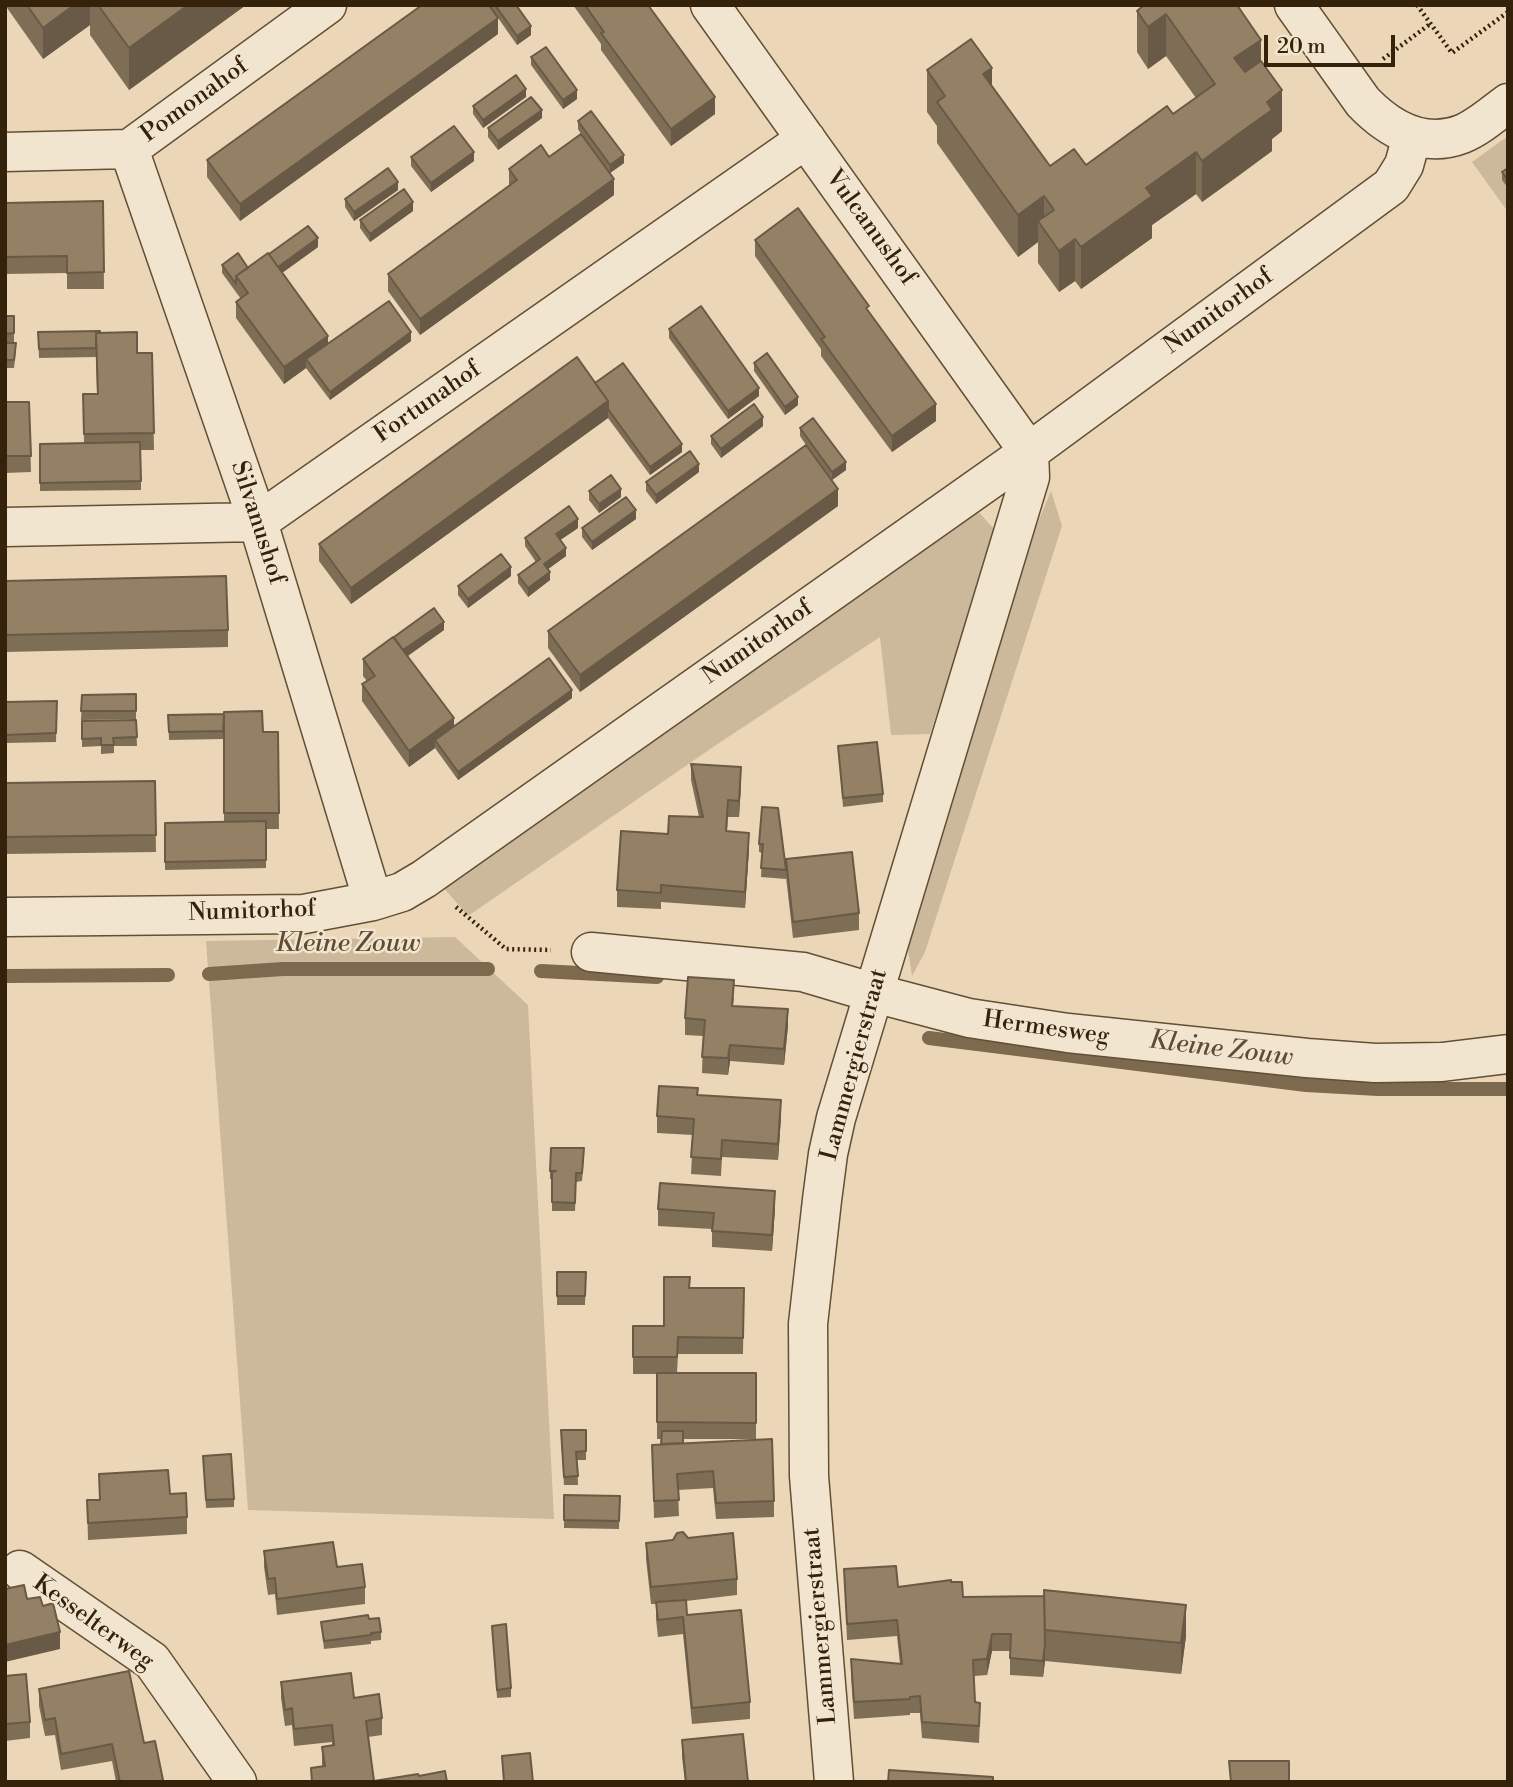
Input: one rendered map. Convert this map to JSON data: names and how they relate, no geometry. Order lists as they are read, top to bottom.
{
  "streets": {
    "street": [
      "Pomonahof",
      "Vulcanushof",
      "Numitorhof",
      "Fortunahof",
      "Silvanushof",
      "Hermesweg",
      "Lammergierstraat",
      "Kesselterweg"
    ]
  },
  "crossings": [
    ["Pomonahof", "Silvanushof"],
    ["Vulcanushof", "Numitorhof"],
    ["Vulcanushof", "Fortunahof"],
    ["Vulcanushof", "Lammergierstraat"],
    ["Numitorhof", "Silvanushof"],
    ["Numitorhof", "Lammergierstraat"],
    ["Fortunahof", "Silvanushof"],
    ["Hermesweg", "Lammergierstraat"]
  ],
  "water": ["Kleine Zouw"],
  "scale_bar": "20 m"
}
